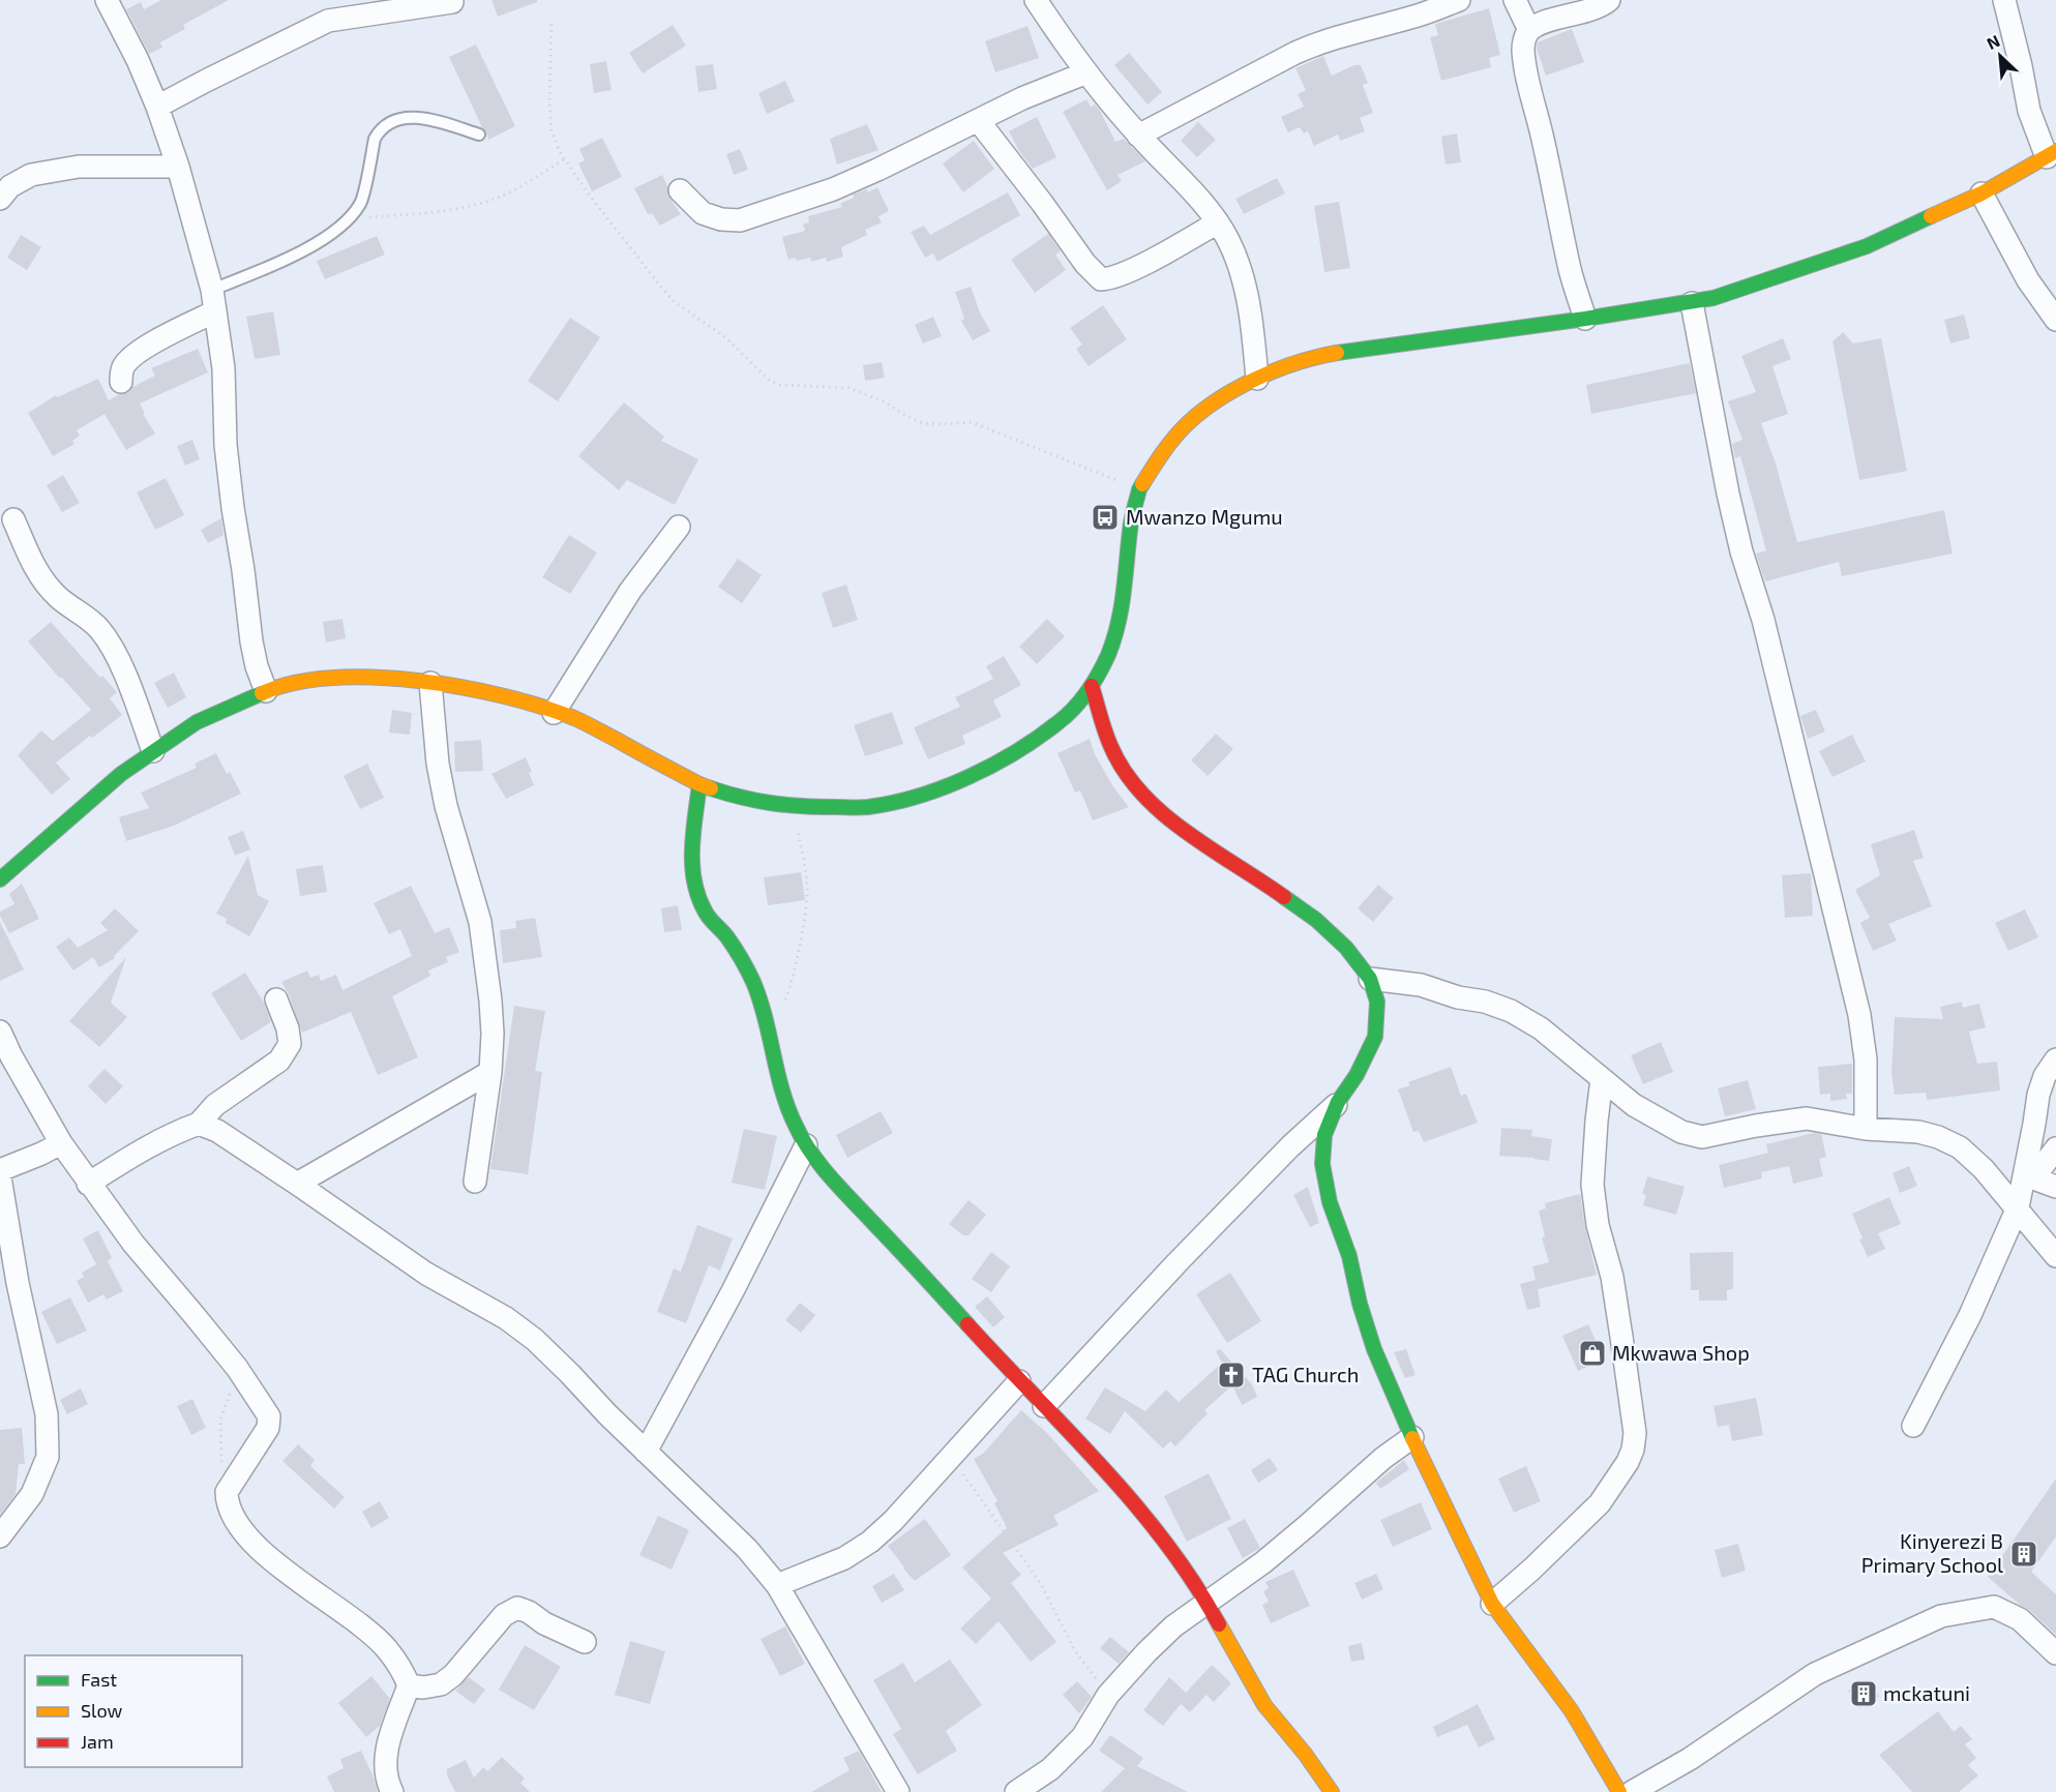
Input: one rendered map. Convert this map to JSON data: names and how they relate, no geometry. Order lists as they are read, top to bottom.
{
  "places": {
    "bus stop": ["Mwanzo Mgumu"],
    "shop": ["Mkwawa Shop"],
    "church": ["TAG Church"],
    "building": ["Kinyerezi B Primary School", "mckatuni"]
  },
  "legend": ["Fast", "Slow", "Jam"],
  "north": "top left"
}
